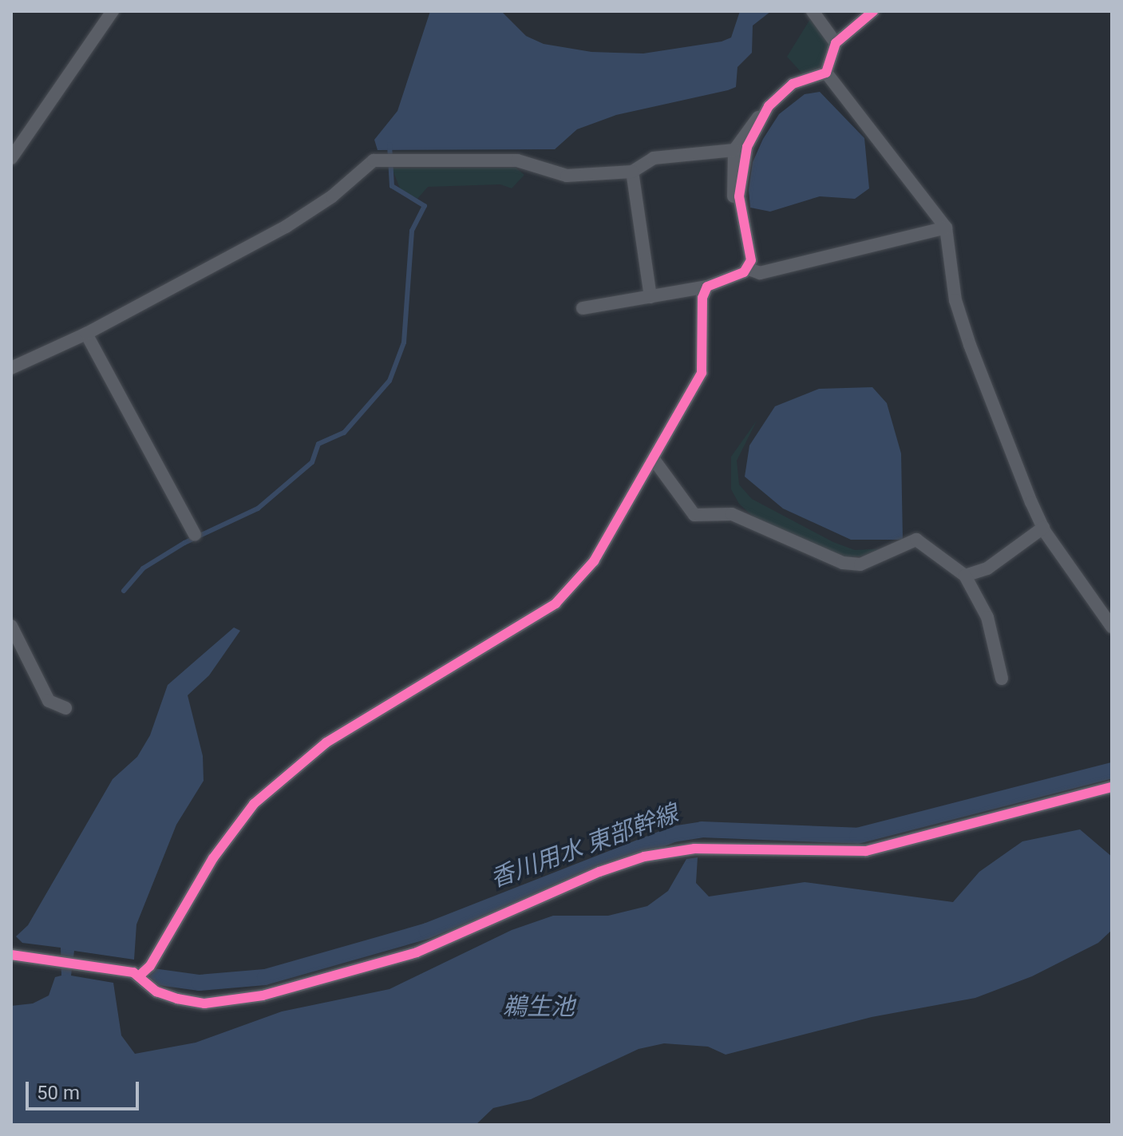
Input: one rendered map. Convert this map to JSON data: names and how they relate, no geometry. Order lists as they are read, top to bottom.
{
  "water": ["香川用水 東部幹線", "鵜生池"],
  "scale_bar": "50 m"
}
